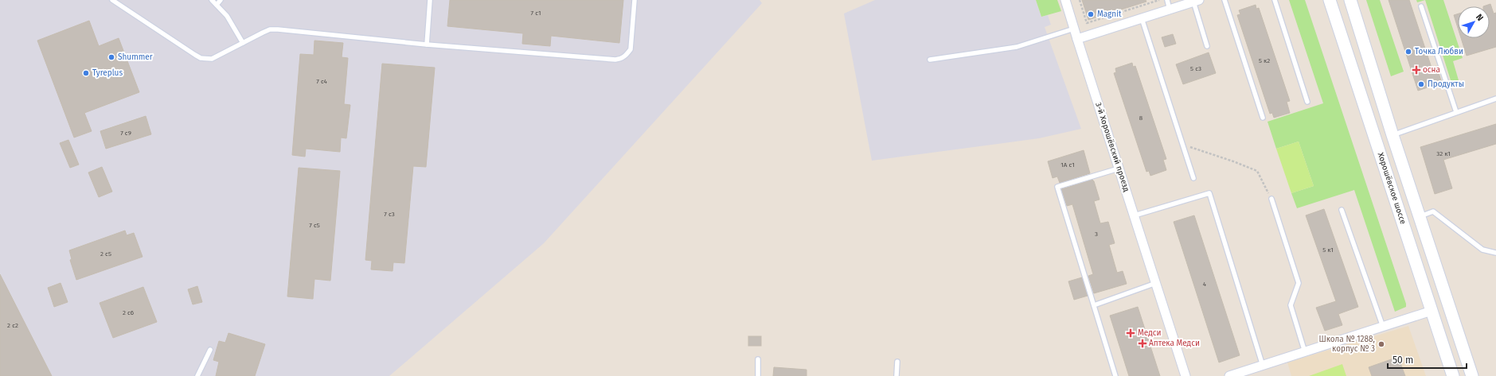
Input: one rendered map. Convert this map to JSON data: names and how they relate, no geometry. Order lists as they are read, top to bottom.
{
  "streets": {
    "main road": ["Хорошёвское шоссе"],
    "street": ["3-й Хорошёвский проезд"]
  },
  "places": {
    "other": [
      "Magnit",
      "Точка Любви",
      "Shummer",
      "Tyreplus",
      "Продукты",
      "Школа № 1288, корпус № 3"
    ],
    "health": ["осна", "Медси", "Аптека Медси"]
  },
  "house_numbers": [
    "7 с1",
    "5 к2",
    "5 с3",
    "7 с4",
    "8",
    "7 с9",
    "32 к1",
    "1А с1",
    "7 с3",
    "7 с5",
    "3",
    "5 к1",
    "2 с5",
    "4",
    "2 с6",
    "2 с2"
  ],
  "scale_bar": "50 m",
  "north": "top right"
}
